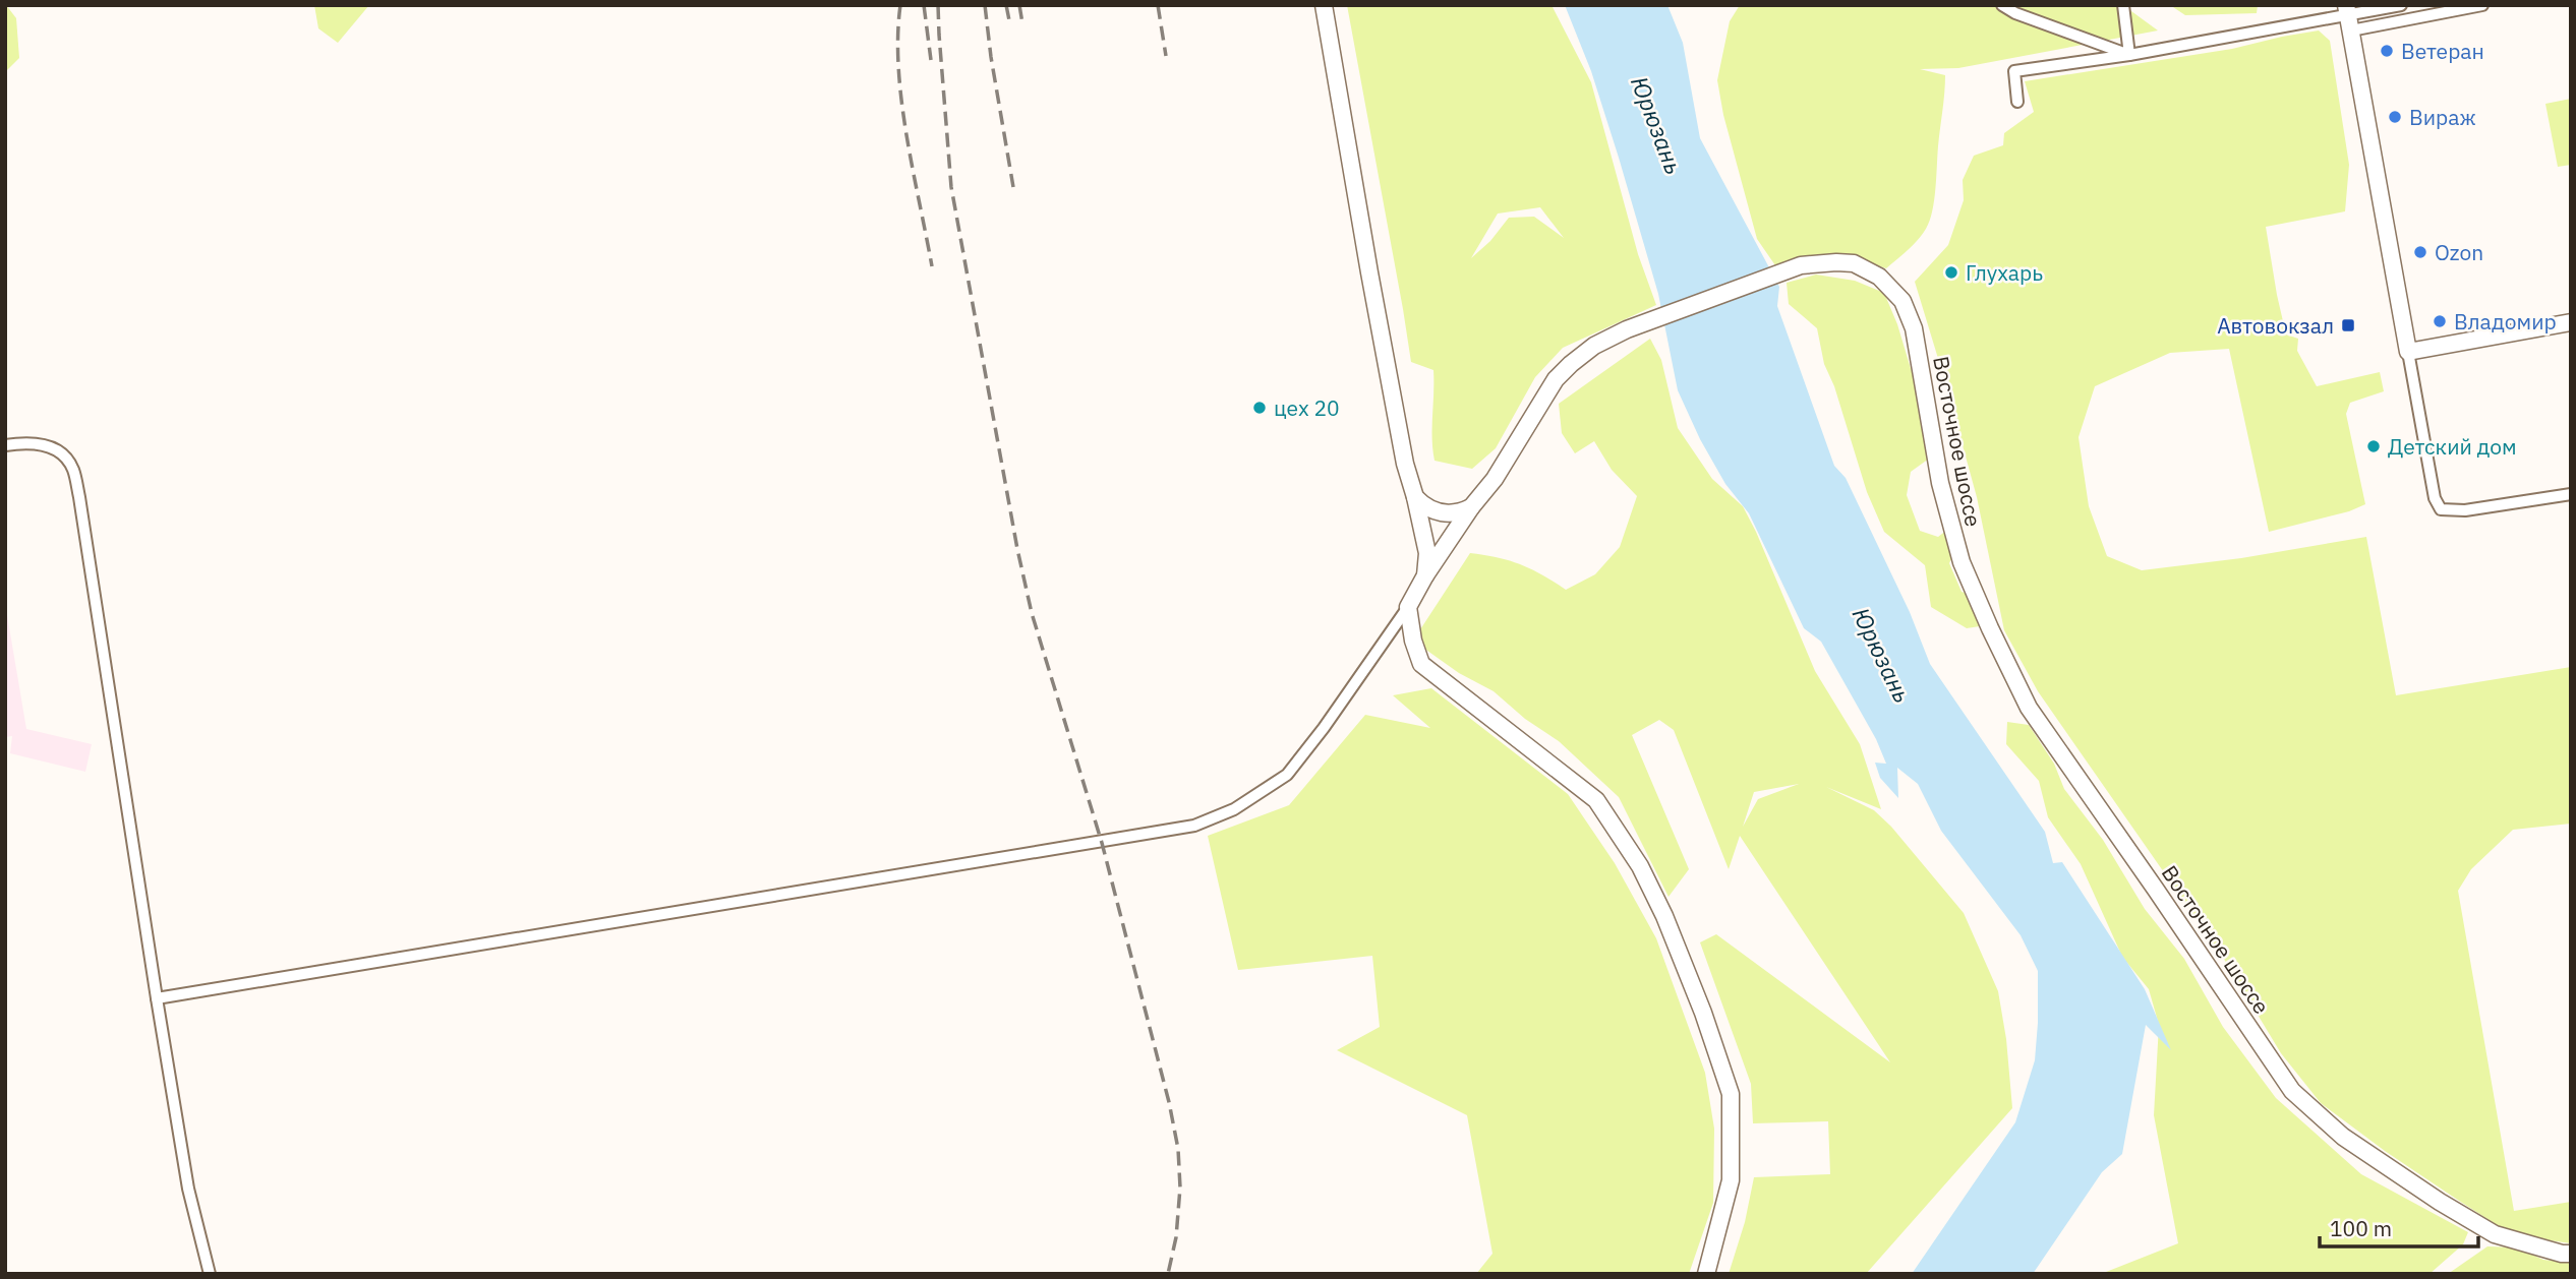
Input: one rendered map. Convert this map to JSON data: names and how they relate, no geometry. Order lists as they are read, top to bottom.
{
  "streets": {
    "main road": ["Восточное шоссе"]
  },
  "water": ["Юрюзань"],
  "places": {
    "other": [
      "Ветеран",
      "Вираж",
      "Ozon",
      "Глухарь",
      "Владомир",
      "цех 20",
      "Детский дом"
    ],
    "transit": ["Автовокзал"]
  },
  "scale_bar": "100 m"
}
